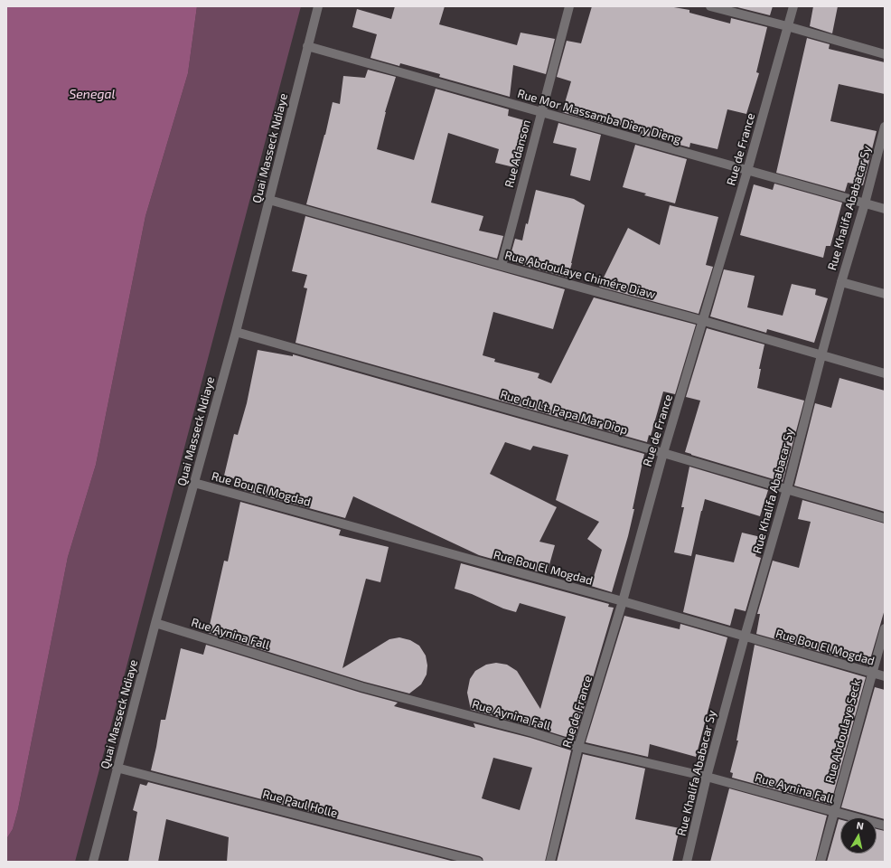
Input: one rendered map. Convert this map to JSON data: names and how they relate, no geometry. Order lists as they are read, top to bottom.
{
  "streets": {
    "street": [
      "Rue Mor Massamba Diery Dieng",
      "Quai Masseck Ndiaye",
      "Rue de France",
      "Rue Adanson",
      "Rue Khalifa Ababacar Sy",
      "Rue Abdoulaye Chimére Diaw",
      "Rue du Lt. Papa Mar Diop",
      "Rue Bou El Mogdad",
      "Rue Aynina Fall",
      "Rue Abdoulaye Seck",
      "Rue Paul Holle"
    ]
  },
  "crossings": [
    ["Rue Mor Massamba Diery Dieng", "Quai Masseck Ndiaye"],
    ["Rue Mor Massamba Diery Dieng", "Rue de France"],
    ["Rue Mor Massamba Diery Dieng", "Rue Adanson"],
    ["Rue Mor Massamba Diery Dieng", "Rue Khalifa Ababacar Sy"],
    ["Quai Masseck Ndiaye", "Rue Abdoulaye Chimére Diaw"],
    ["Quai Masseck Ndiaye", "Rue du Lt. Papa Mar Diop"],
    ["Quai Masseck Ndiaye", "Rue Bou El Mogdad"],
    ["Quai Masseck Ndiaye", "Rue Aynina Fall"],
    ["Quai Masseck Ndiaye", "Rue Paul Holle"],
    ["Rue de France", "Rue Abdoulaye Chimére Diaw"],
    ["Rue de France", "Rue du Lt. Papa Mar Diop"],
    ["Rue de France", "Rue Bou El Mogdad"],
    ["Rue de France", "Rue Aynina Fall"],
    ["Rue Adanson", "Rue Abdoulaye Chimére Diaw"],
    ["Rue Khalifa Ababacar Sy", "Rue Abdoulaye Chimére Diaw"],
    ["Rue Khalifa Ababacar Sy", "Rue du Lt. Papa Mar Diop"],
    ["Rue Khalifa Ababacar Sy", "Rue Bou El Mogdad"],
    ["Rue Khalifa Ababacar Sy", "Rue Aynina Fall"],
    ["Rue Bou El Mogdad", "Rue Abdoulaye Seck"],
    ["Rue Aynina Fall", "Rue Abdoulaye Seck"]
  ],
  "water": ["Senegal"],
  "north": "top"
}
